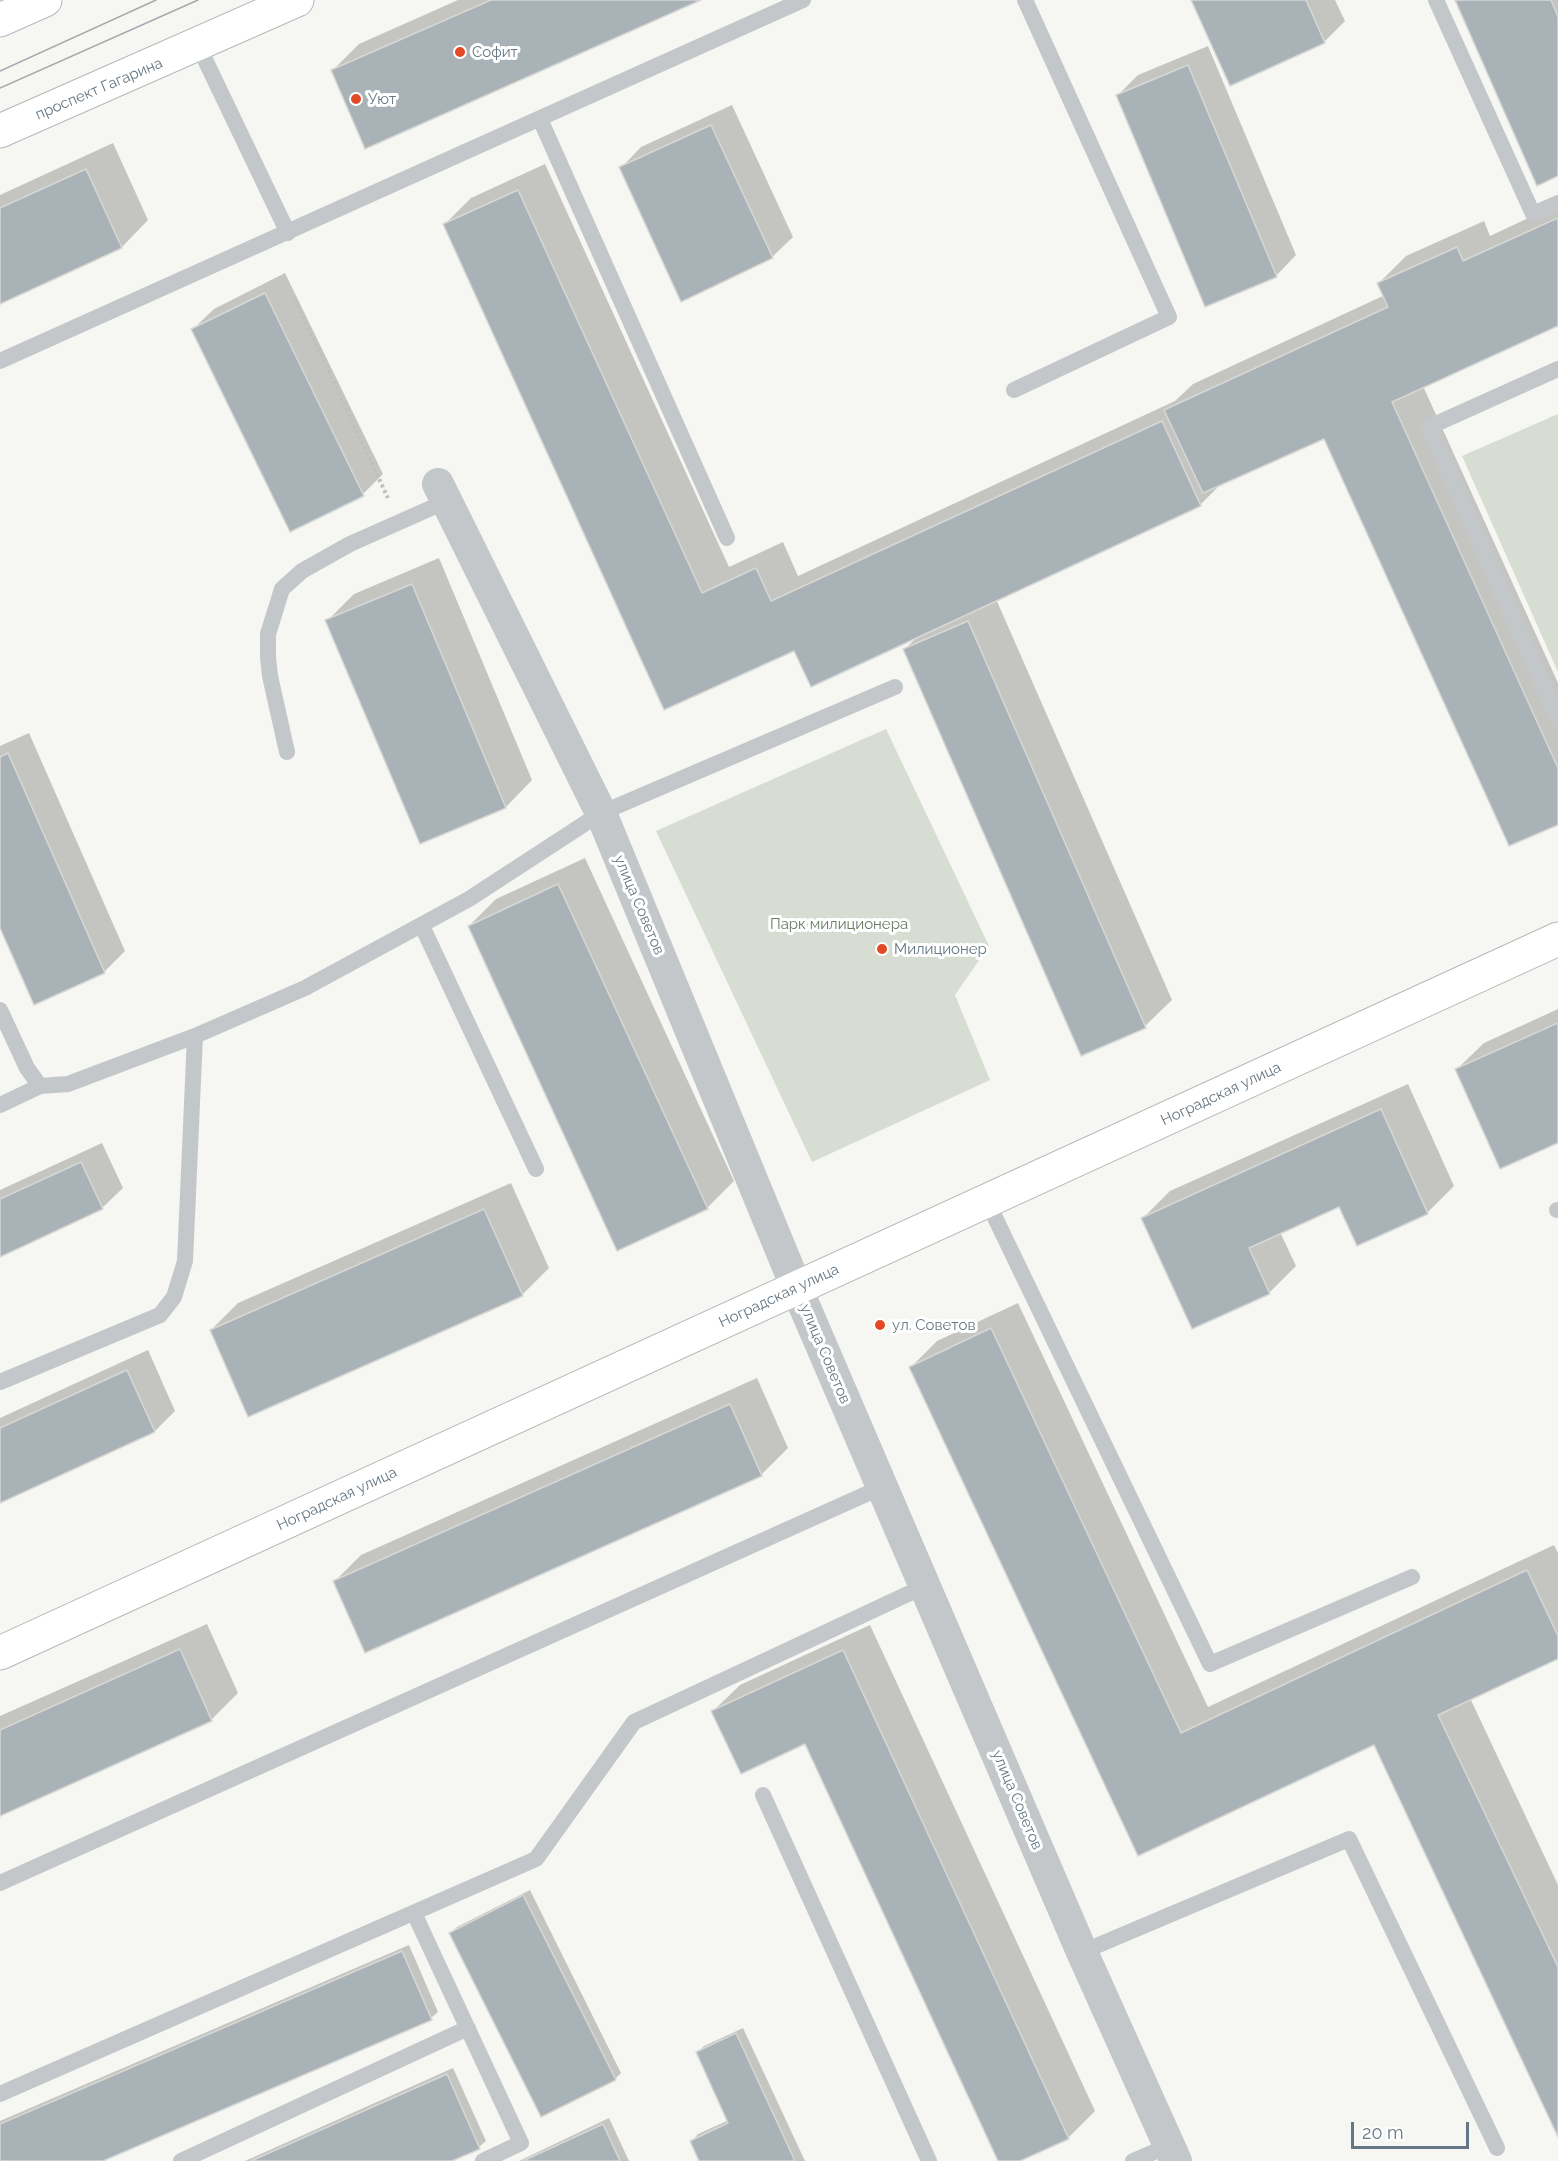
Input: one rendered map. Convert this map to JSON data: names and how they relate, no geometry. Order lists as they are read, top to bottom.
{
  "streets": {
    "main road": ["проспект Гагарина", "Ноградская улица"],
    "street": ["улица Советов"]
  },
  "crossings": [
    ["улица Советов", "Ноградская улица"]
  ],
  "parks": ["Парк милиционера"],
  "places": [
    "Софит",
    "Уют",
    "Милиционер",
    "ул. Советов"
  ],
  "scale_bar": "20 m"
}
